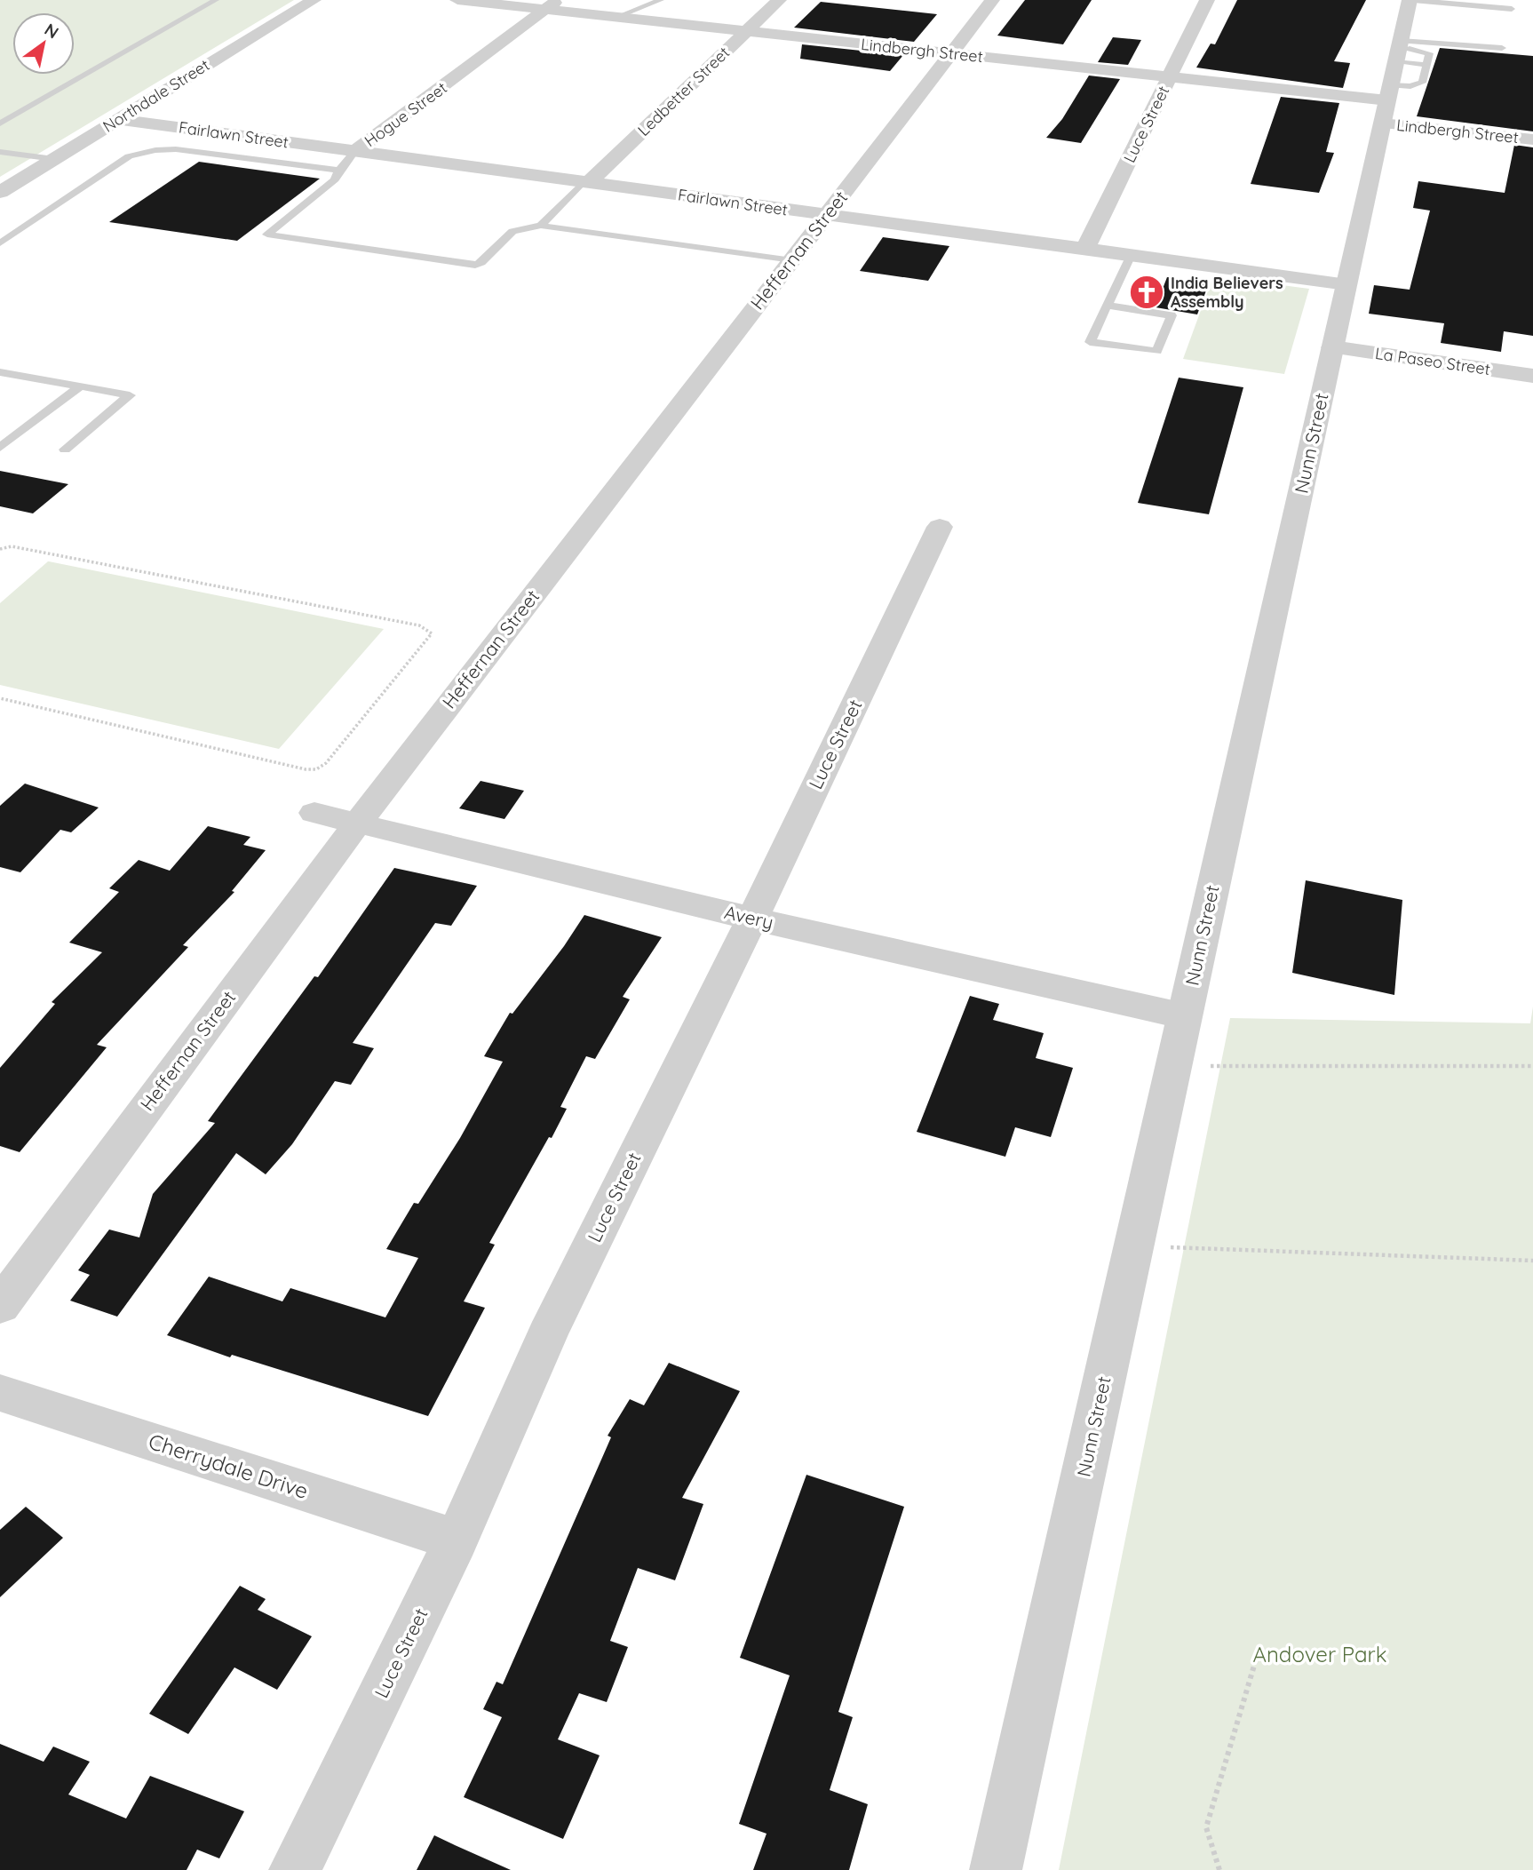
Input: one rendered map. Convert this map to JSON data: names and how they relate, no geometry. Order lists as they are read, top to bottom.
{
  "streets": {
    "street": [
      "Lindbergh Street",
      "Ledbetter Street",
      "Northdale Street",
      "Hogue Street",
      "Luce Street",
      "Fairlawn Street",
      "Heffernan Street",
      "La Paseo Street",
      "Nunn Street",
      "Avery",
      "Cherrydale Drive"
    ]
  },
  "crossings": [
    ["Lindbergh Street", "Ledbetter Street"],
    ["Lindbergh Street", "Hogue Street"],
    ["Lindbergh Street", "Luce Street"],
    ["Lindbergh Street", "Heffernan Street"],
    ["Lindbergh Street", "Nunn Street"],
    ["Ledbetter Street", "Fairlawn Street"],
    ["Northdale Street", "Fairlawn Street"],
    ["Hogue Street", "Fairlawn Street"],
    ["Luce Street", "Fairlawn Street"],
    ["Luce Street", "Avery"],
    ["Luce Street", "Cherrydale Drive"],
    ["Fairlawn Street", "Heffernan Street"],
    ["Fairlawn Street", "Nunn Street"],
    ["Heffernan Street", "Avery"],
    ["La Paseo Street", "Nunn Street"],
    ["Nunn Street", "Avery"]
  ],
  "parks": ["Andover Park"],
  "places": {
    "church": ["India Believers Assembly"]
  },
  "north": "top right"
}
